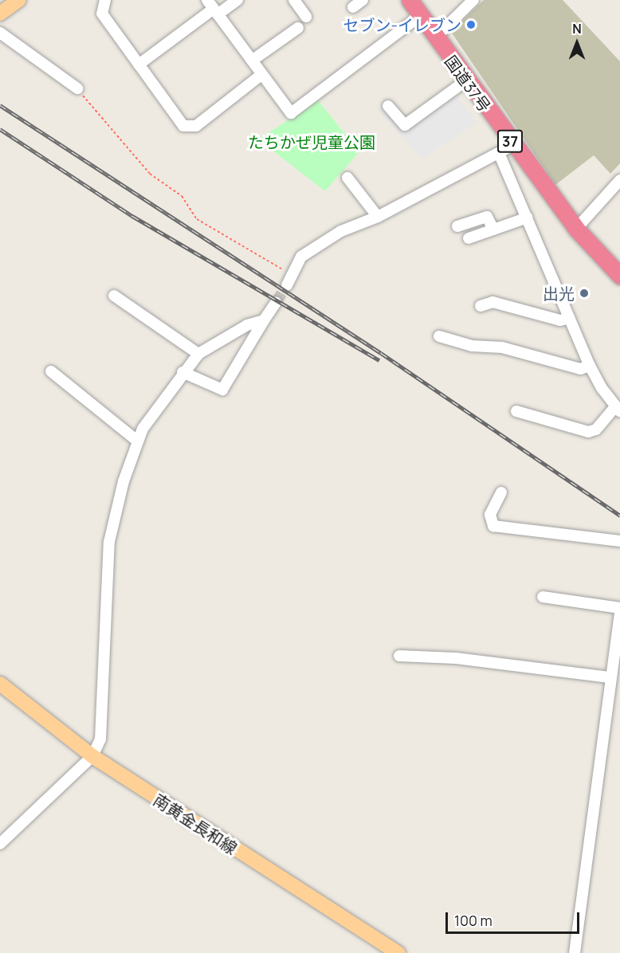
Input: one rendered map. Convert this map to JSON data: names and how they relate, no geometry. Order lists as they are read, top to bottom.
{
  "streets": {
    "highway": ["国道37号", "37"],
    "main road": ["南黄金長和線"]
  },
  "parks": ["たちかぜ児童公園"],
  "places": ["セブン-イレブン", "出光"],
  "scale_bar": "100 m",
  "north": "top"
}
